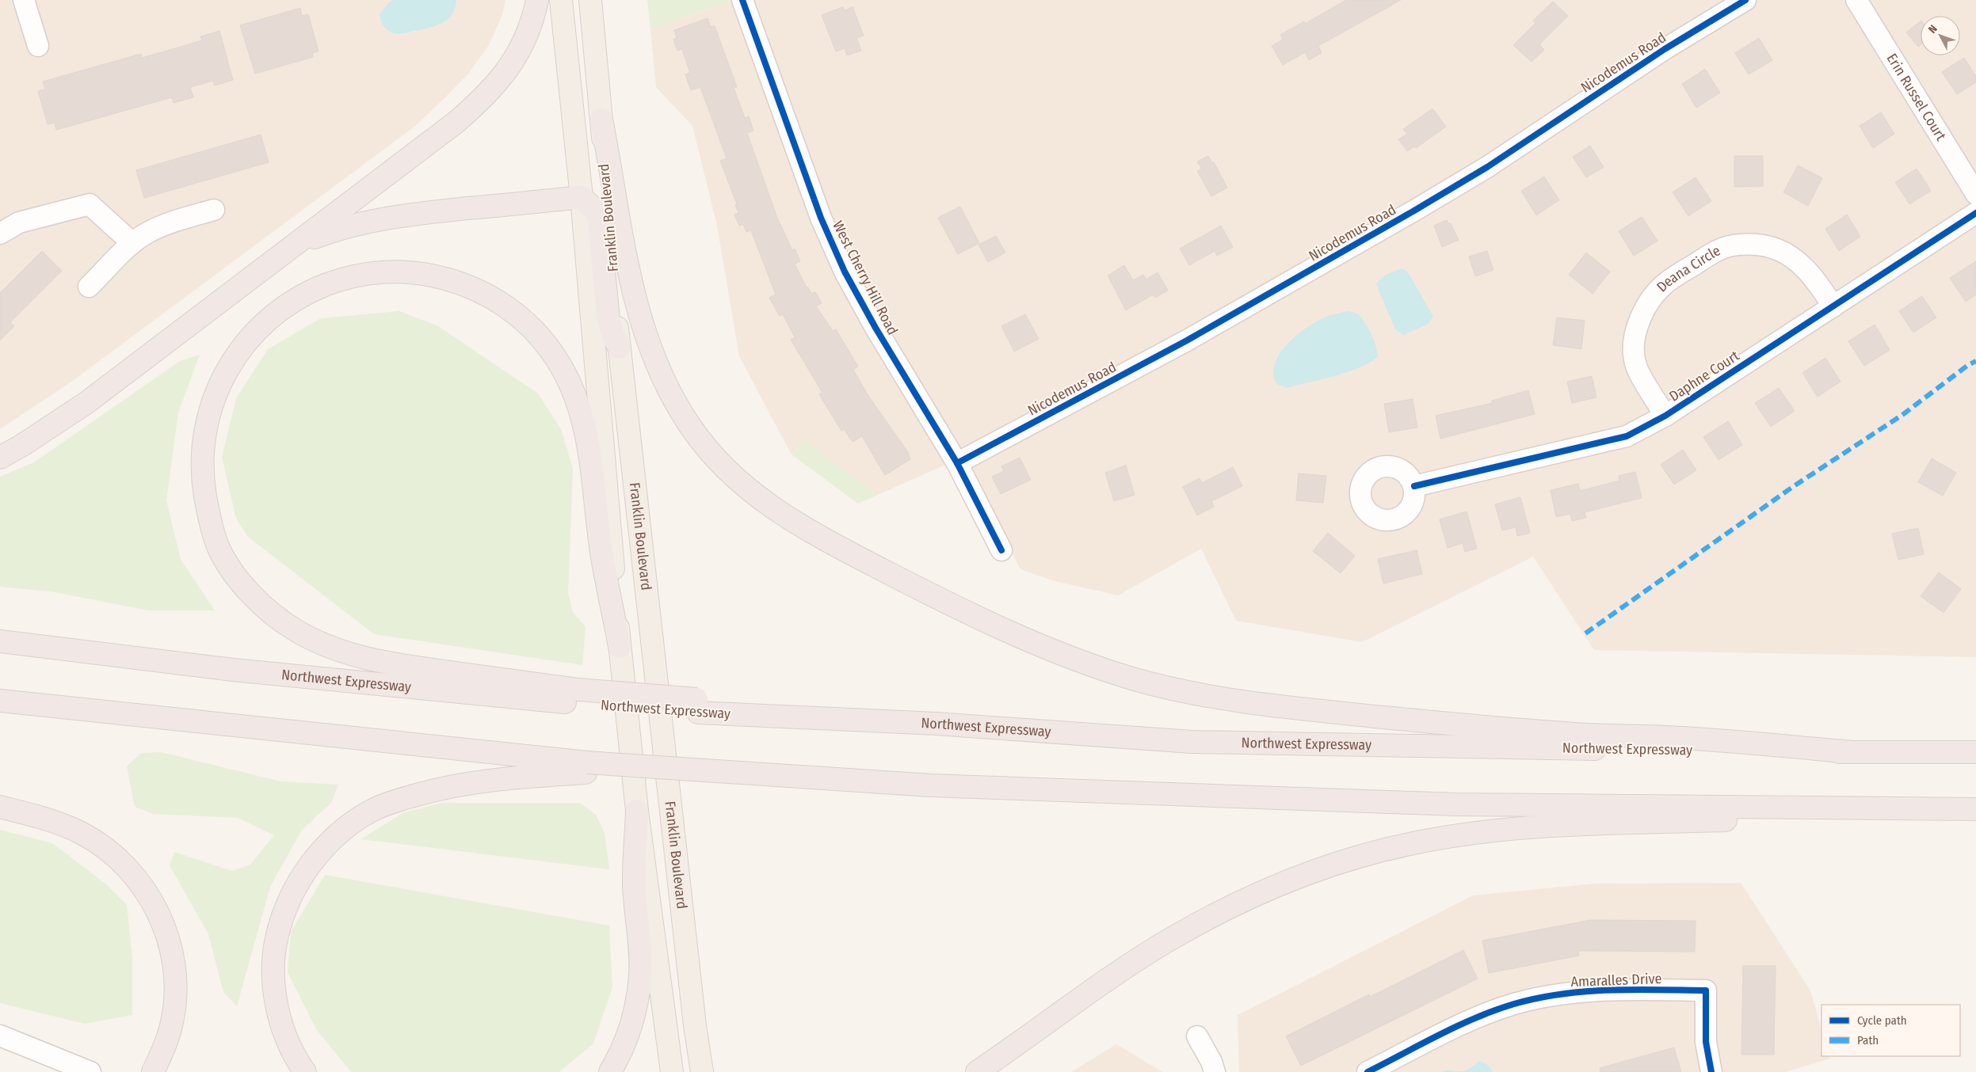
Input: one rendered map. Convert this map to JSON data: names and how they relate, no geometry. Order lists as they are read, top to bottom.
{
  "streets": {
    "highway": ["Northwest Expressway"],
    "main road": ["Franklin Boulevard"],
    "street": [
      "Nicodemus Road",
      "Erin Russel Court",
      "Deana Circle",
      "West Cherry Hill Road",
      "Daphne Court",
      "Amaralles Drive"
    ]
  },
  "crossings": [
    ["Nicodemus Road", "West Cherry Hill Road"],
    ["Deana Circle", "Daphne Court"]
  ],
  "legend": ["Cycle path", "Path"],
  "north": "top left"
}
